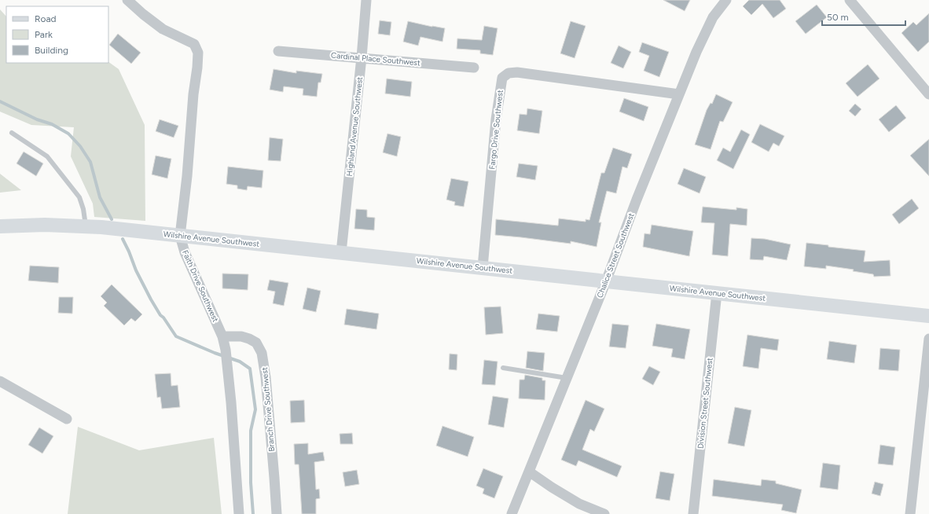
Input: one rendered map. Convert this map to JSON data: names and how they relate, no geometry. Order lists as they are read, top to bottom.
{
  "streets": {
    "street": [
      "Cardinal Place Southwest",
      "Highland Avenue Southwest",
      "Fargo Drive Southwest",
      "Wilshire Avenue Southwest",
      "Chalice Street Southwest",
      "Faith Drive Southwest",
      "Division Street Southwest",
      "Branch Drive Southwest"
    ]
  },
  "crossings": [
    ["Cardinal Place Southwest", "Highland Avenue Southwest"],
    ["Highland Avenue Southwest", "Wilshire Avenue Southwest"],
    ["Fargo Drive Southwest", "Wilshire Avenue Southwest"],
    ["Fargo Drive Southwest", "Chalice Street Southwest"],
    ["Wilshire Avenue Southwest", "Chalice Street Southwest"],
    ["Wilshire Avenue Southwest", "Faith Drive Southwest"],
    ["Wilshire Avenue Southwest", "Division Street Southwest"],
    ["Faith Drive Southwest", "Branch Drive Southwest"]
  ],
  "legend": ["Road", "Park", "Building"],
  "scale_bar": "50 m"
}
